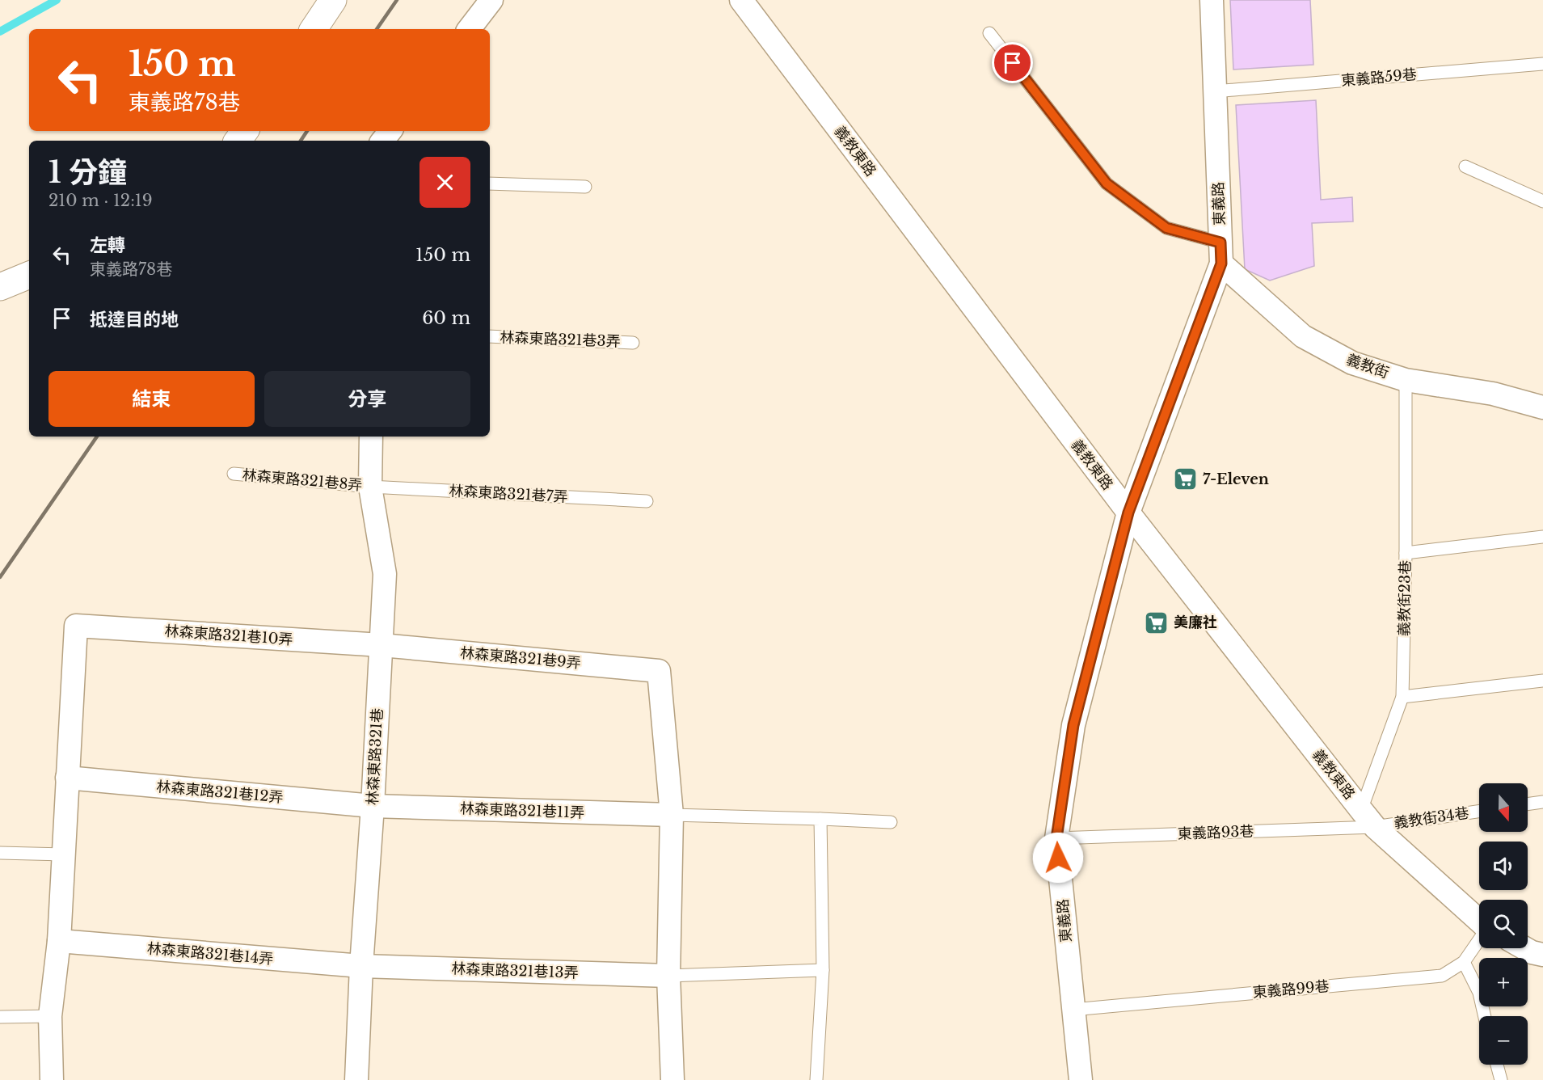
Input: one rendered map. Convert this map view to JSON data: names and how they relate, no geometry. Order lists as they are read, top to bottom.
{
  "streets": {
    "street": [
      "義教東路",
      "東義路",
      "義教街",
      "林森東路321巷10弄",
      "林森東路321巷9弄",
      "林森東路321巷",
      "林森東路321巷12弄",
      "林森東路321巷11弄",
      "林森東路321巷14弄",
      "林森東路321巷13弄"
    ],
    "lane": [
      "東義路59巷",
      "林森東路321巷3弄",
      "林森東路321巷8弄",
      "林森東路321巷7弄",
      "義教街23巷",
      "義教街34巷",
      "東義路93巷",
      "東義路99巷"
    ]
  },
  "crossings": [
    ["東義路59巷", "東義路"],
    ["義教東路", "東義路"],
    ["義教東路", "義教街23巷"],
    ["義教東路", "義教街34巷"],
    ["義教東路", "東義路93巷"],
    ["東義路", "義教街"],
    ["東義路", "東義路93巷"],
    ["東義路", "東義路99巷"],
    ["義教街", "義教街23巷"],
    ["林森東路321巷8弄", "林森東路321巷7弄"],
    ["林森東路321巷8弄", "林森東路321巷"],
    ["林森東路321巷7弄", "林森東路321巷"],
    ["義教街23巷", "義教街34巷"],
    ["義教街23巷", "東義路93巷"],
    ["林森東路321巷10弄", "林森東路321巷9弄"],
    ["林森東路321巷10弄", "林森東路321巷"],
    ["林森東路321巷10弄", "林森東路321巷12弄"],
    ["林森東路321巷9弄", "林森東路321巷"],
    ["林森東路321巷9弄", "林森東路321巷11弄"],
    ["林森東路321巷", "林森東路321巷12弄"],
    ["林森東路321巷", "林森東路321巷11弄"],
    ["林森東路321巷", "林森東路321巷14弄"],
    ["林森東路321巷", "林森東路321巷13弄"],
    ["林森東路321巷12弄", "林森東路321巷11弄"],
    ["義教街34巷", "東義路93巷"],
    ["林森東路321巷14弄", "林森東路321巷13弄"]
  ],
  "places": {
    "supermarket": ["7-Eleven", "美廉社"]
  },
  "north": "bottom",
  "page": {
    "turn": ["150 m", "東義路78巷"],
    "heading": ["1 分鐘", "210 m · 12:19"],
    "list": [
      {
        "name": "左轉",
        "note": "東義路78巷",
        "value": "150 m"
      },
      {
        "name": "抵達目的地",
        "value": "60 m"
      }
    ],
    "buttons": ["結束", "分享"],
    "map_buttons": ["+", "−"]
  }
}
